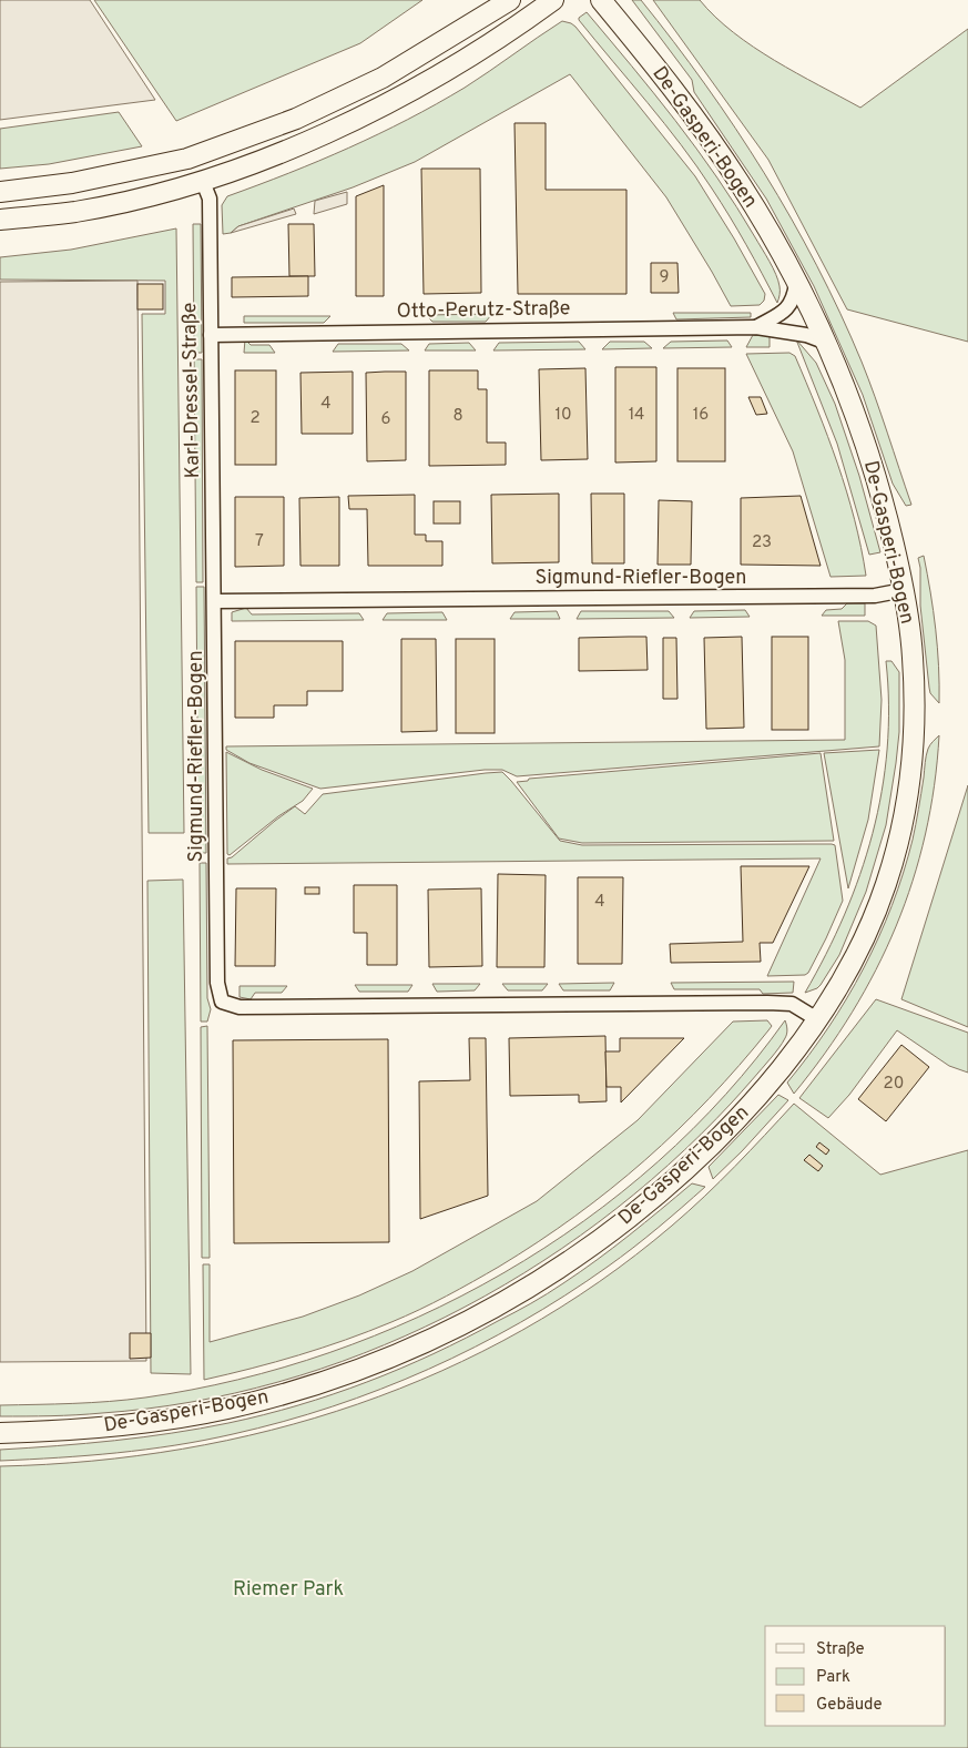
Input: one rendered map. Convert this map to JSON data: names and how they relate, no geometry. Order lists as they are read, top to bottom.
{
  "streets": {
    "main road": ["De-Gasperi-Bogen"],
    "street": ["Otto-Perutz-Straße", "Karl-Dressel-Straße", "Sigmund-Riefler-Bogen"]
  },
  "crossings": [
    ["De-Gasperi-Bogen", "Otto-Perutz-Straße"],
    ["De-Gasperi-Bogen", "Sigmund-Riefler-Bogen"],
    ["Otto-Perutz-Straße", "Karl-Dressel-Straße"],
    ["Karl-Dressel-Straße", "Sigmund-Riefler-Bogen"]
  ],
  "parks": ["Riemer Park"],
  "house_numbers": [
    "9",
    "4",
    "10",
    "14",
    "16",
    "8",
    "2",
    "6",
    "7",
    "23",
    "4",
    "20"
  ],
  "legend": ["Straße", "Park", "Gebäude"]
}
